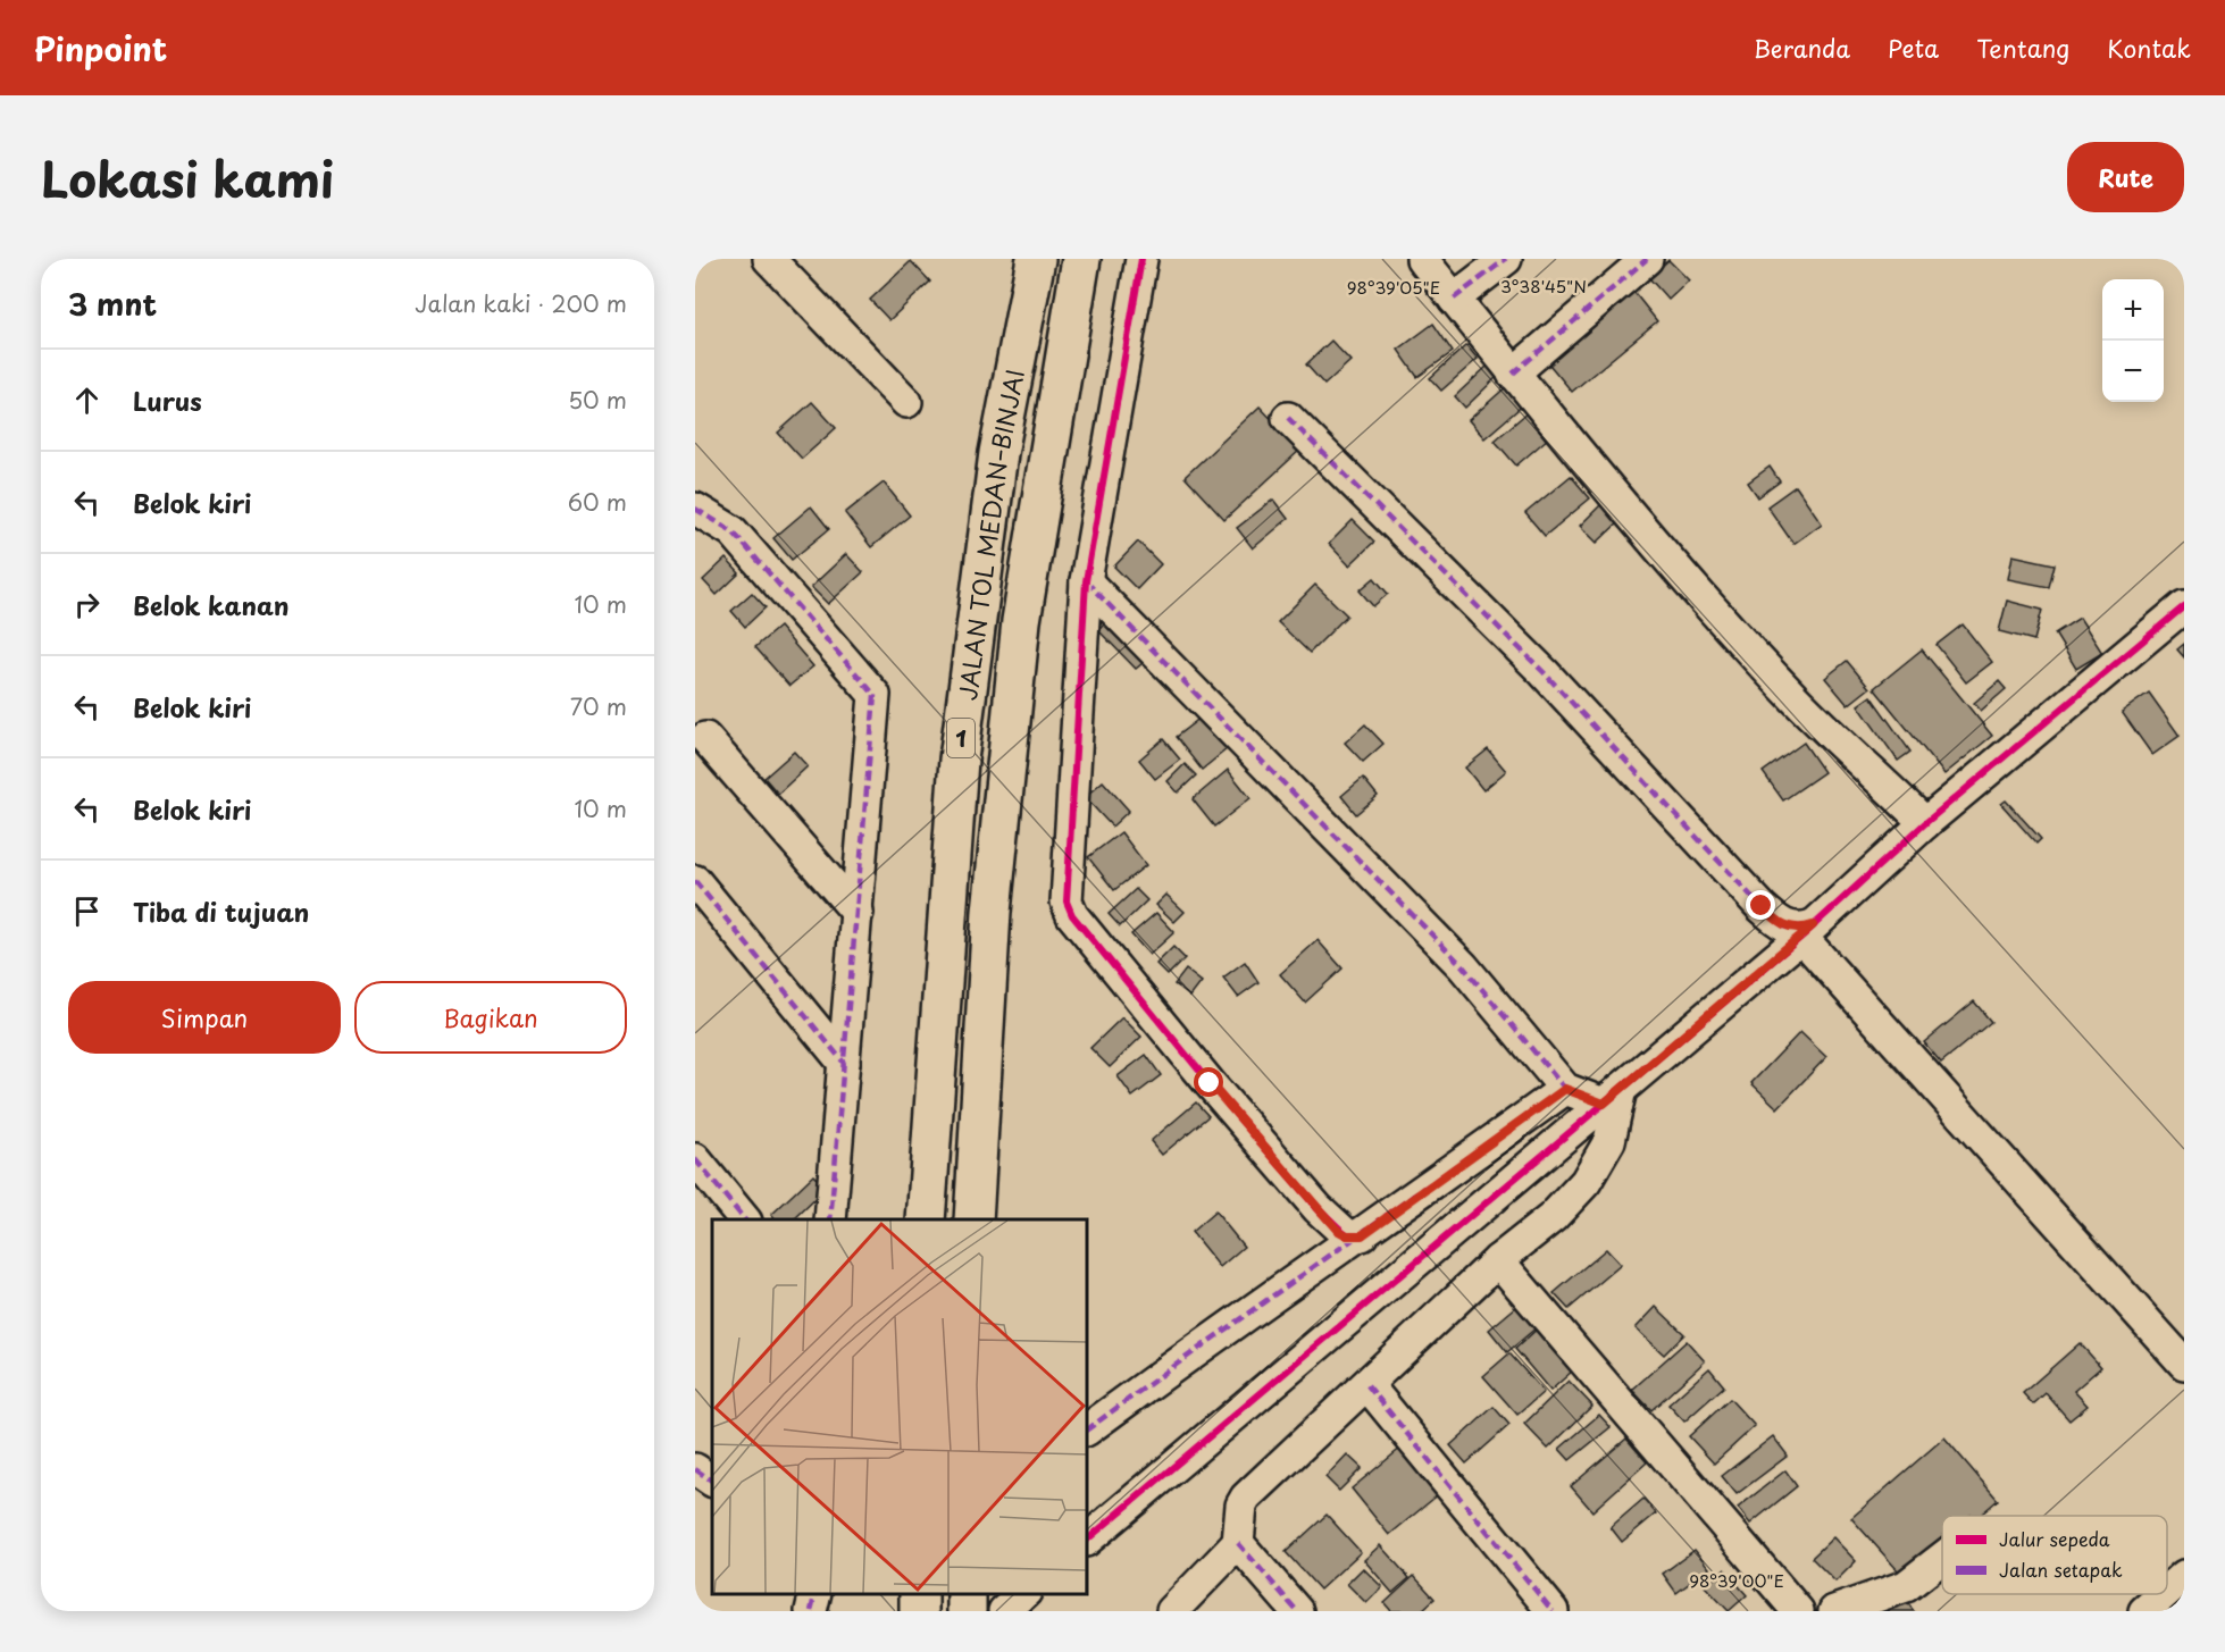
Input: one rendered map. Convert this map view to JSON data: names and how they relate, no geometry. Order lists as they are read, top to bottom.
{
  "streets": {
    "highway": ["JALAN TOL MEDAN–BINJAI", "1"]
  },
  "legend": ["Jalur sepeda", "Jalan setapak"],
  "page": {
    "header": "Pinpoint",
    "nav": [
      "Beranda",
      "Peta",
      "Tentang",
      "Kontak"
    ],
    "title": "Lokasi kami",
    "buttons": [
      "Rute",
      ["Simpan", "Bagikan"]
    ],
    "heading": ["3 mnt", "Jalan kaki · 200 m"],
    "map_buttons": ["+", "−"],
    "list": [
      ["Lurus", "50 m"],
      ["Belok kiri", "60 m"],
      ["Belok kanan", "10 m"],
      ["Belok kiri", "70 m"],
      ["Belok kiri", "10 m"],
      "Tiba di tujuan"
    ]
  },
  "coordinates": ["3°38'45\"N", "98°39'05\"E", "98°39'00\"E"]
}
